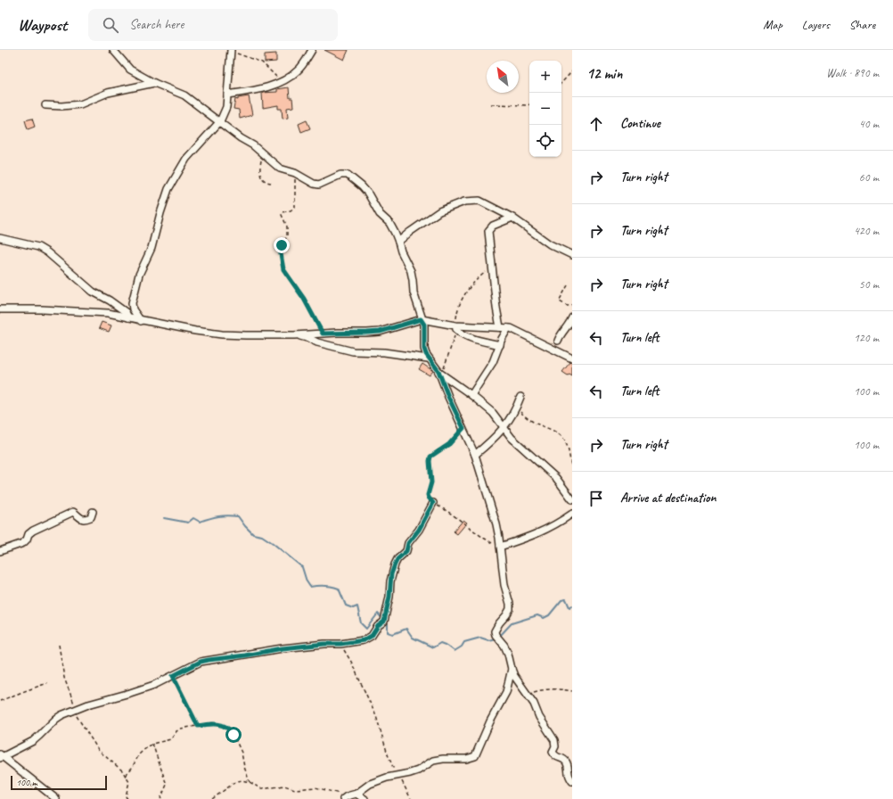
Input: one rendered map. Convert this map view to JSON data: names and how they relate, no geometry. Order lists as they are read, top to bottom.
{
  "scale_bar": "100 m",
  "north": "top left",
  "page": {
    "header": "Waypost",
    "search": "Search here",
    "nav": ["Map", "Layers", "Share"],
    "heading": ["12 min", "Walk · 890 m"],
    "map_buttons": ["+", "−"],
    "list": [
      ["Continue", "40 m"],
      ["Turn right", "60 m"],
      ["Turn right", "420 m"],
      ["Turn right", "50 m"],
      ["Turn left", "120 m"],
      ["Turn left", "100 m"],
      ["Turn right", "100 m"],
      "Arrive at destination"
    ],
    "scale": "100 m"
  }
}
